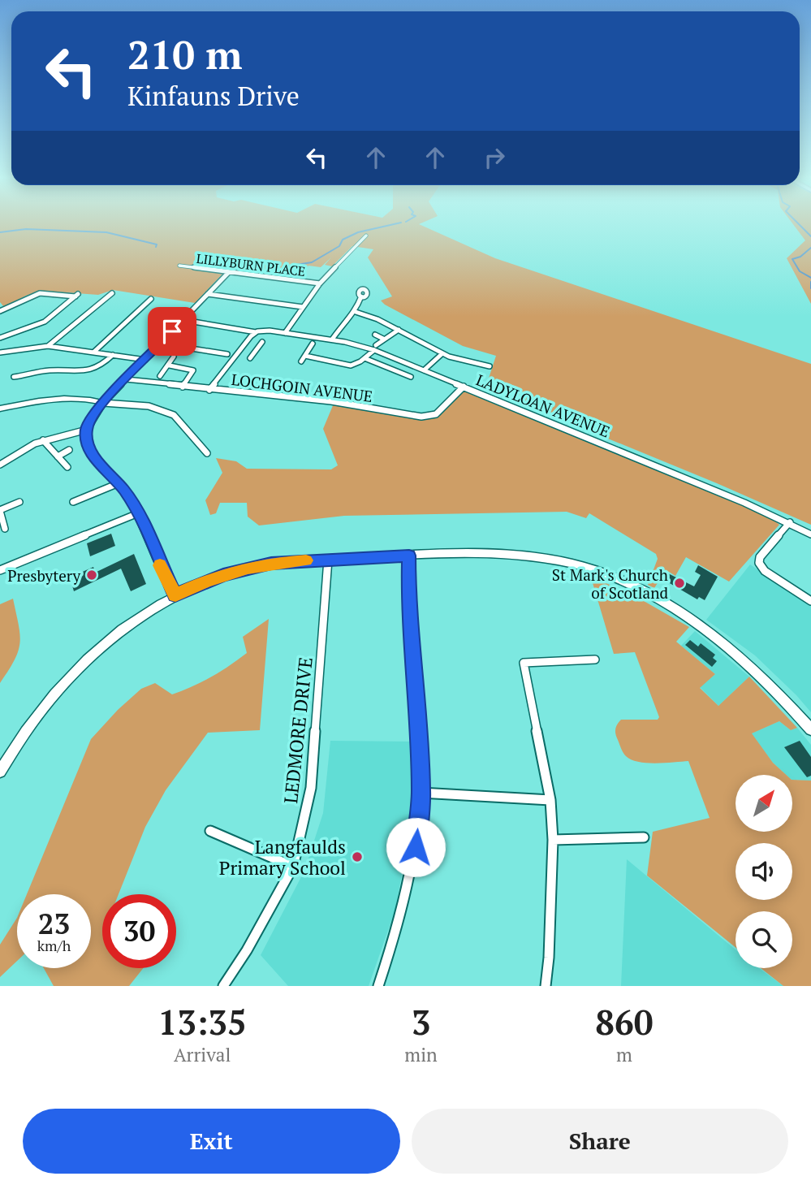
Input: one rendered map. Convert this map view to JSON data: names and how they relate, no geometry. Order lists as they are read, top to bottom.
{
  "streets": {
    "street": [
      "LILLYBURN PLACE",
      "LOCHGOIN AVENUE",
      "LADYLOAN AVENUE",
      "LEDMORE DRIVE"
    ]
  },
  "crossings": [
    ["LOCHGOIN AVENUE", "LADYLOAN AVENUE"]
  ],
  "places": ["Presbytery", "St Mark's Church of Scotland", "Langfaulds Primary School"],
  "north": "top right",
  "page": {
    "turn": ["210 m", "Kinfauns Drive"],
    "speed": "23 km/h",
    "limit": "30",
    "eta": [
      "13:35",
      "Arrival",
      "3",
      "min",
      "860",
      "m"
    ],
    "buttons": ["Exit", "Share"]
  }
}
